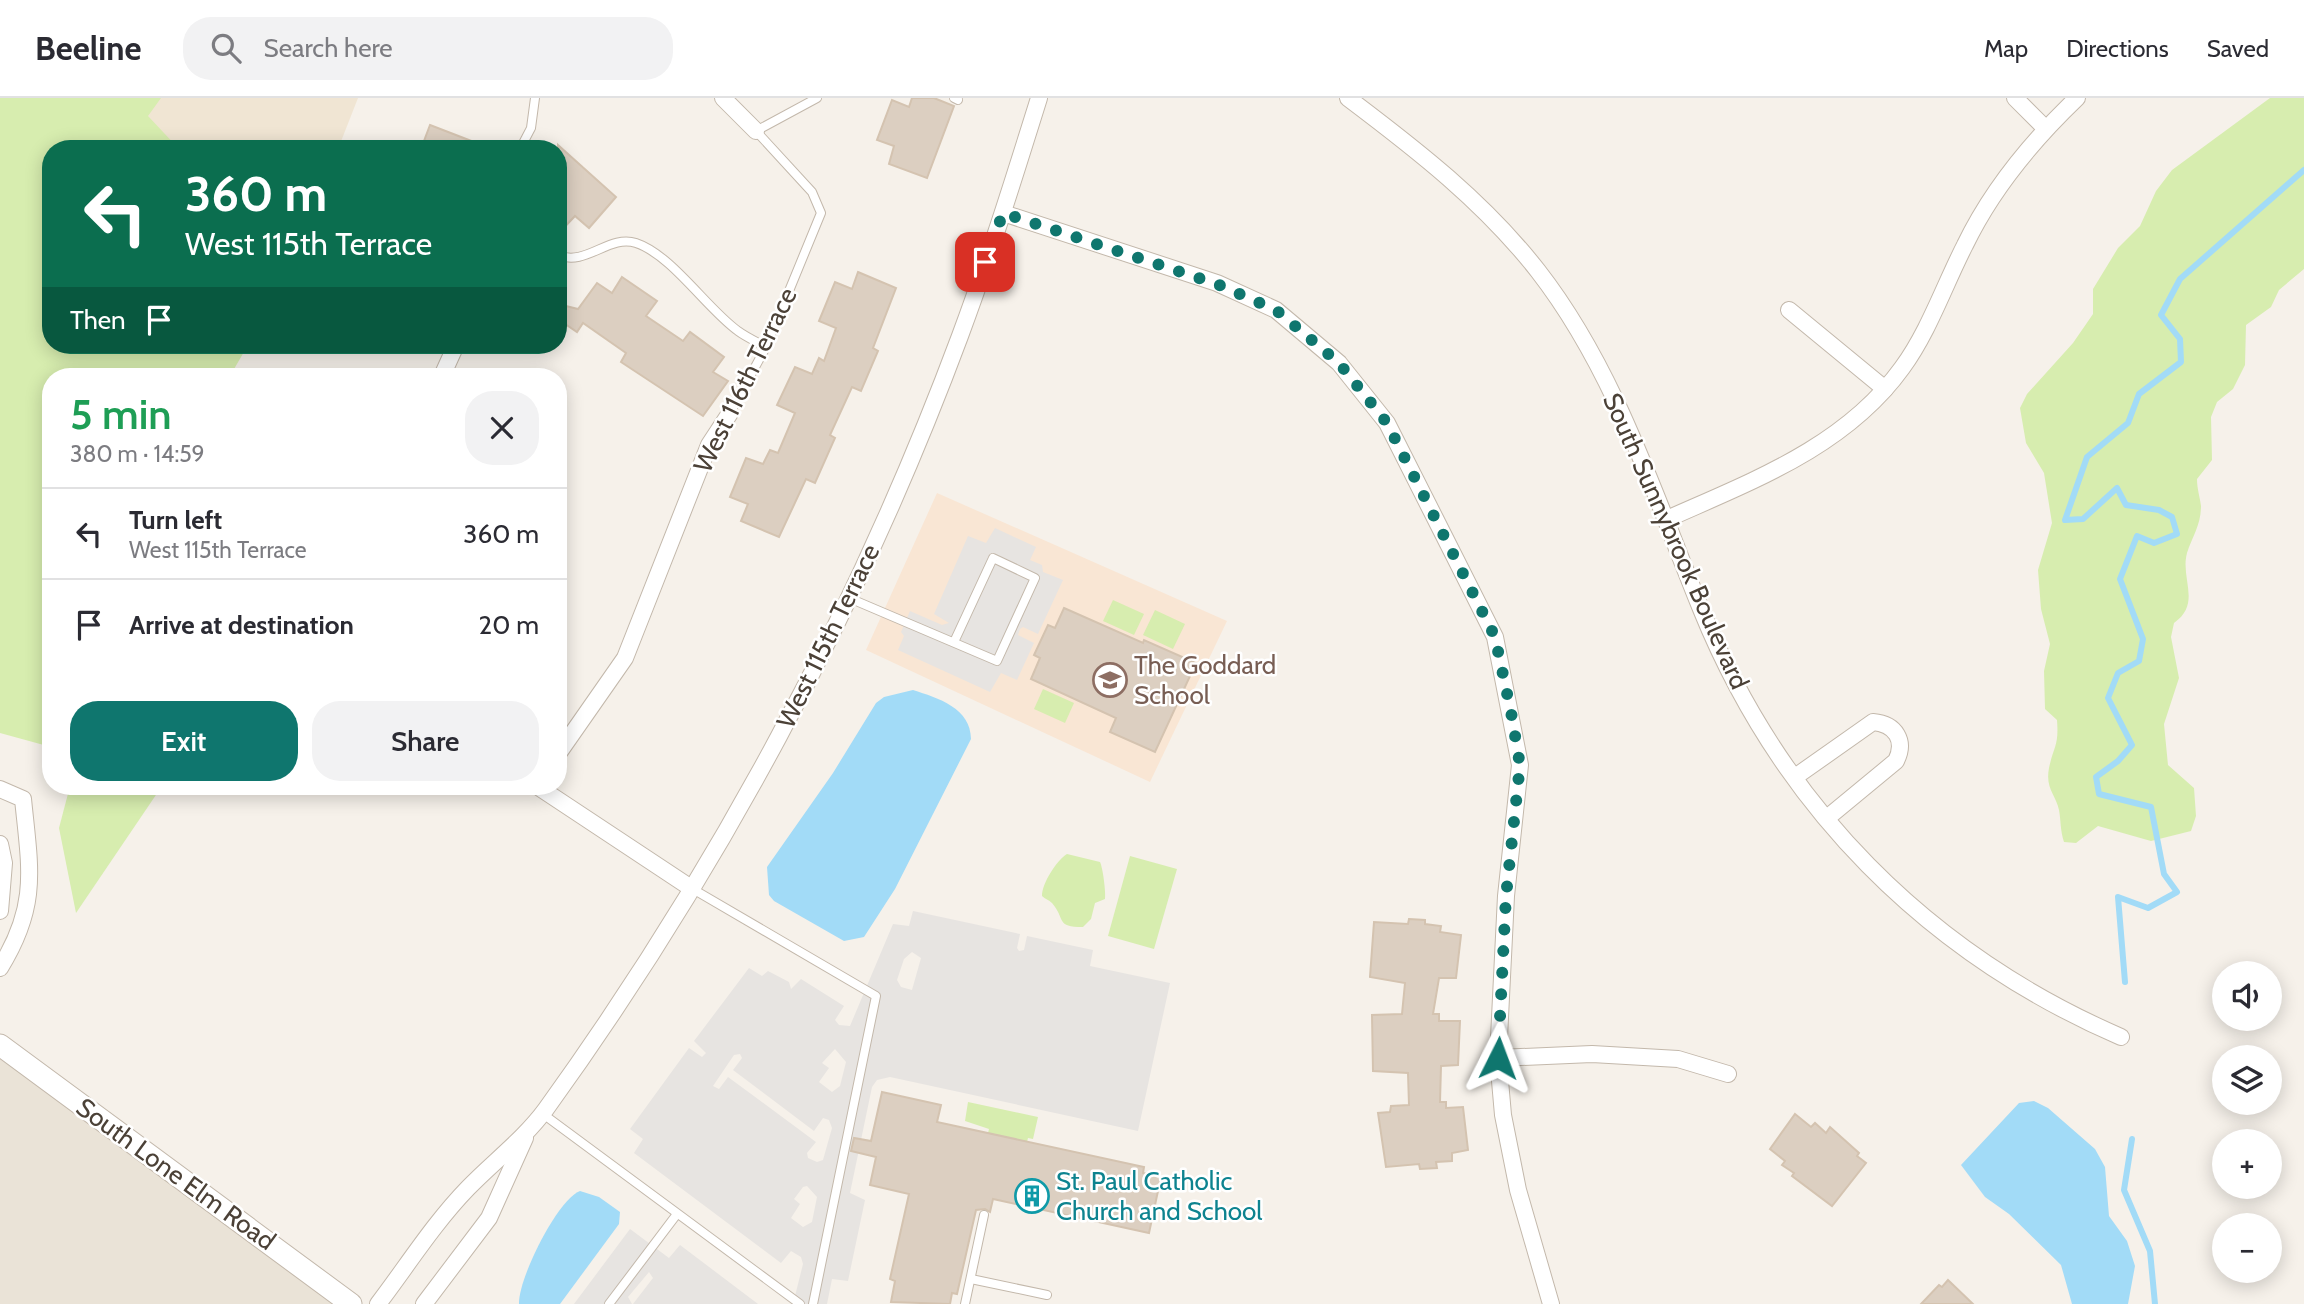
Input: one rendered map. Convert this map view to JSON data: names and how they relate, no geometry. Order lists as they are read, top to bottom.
{
  "streets": {
    "street": [
      "West 116th Terrace",
      "South Sunnybrook Boulevard",
      "West 115th Terrace",
      "South Lone Elm Road"
    ]
  },
  "places": {
    "school or university": ["The Goddard School"],
    "building": ["St. Paul Catholic Church and School"]
  },
  "page": {
    "header": "Beeline",
    "search": "Search here",
    "nav": ["Map", "Directions", "Saved"],
    "turn": ["360 m", "West 115th Terrace"],
    "then": "Then",
    "heading": ["5 min", "380 m · 14:59"],
    "list": [
      {
        "name": "Turn left",
        "note": "West 115th Terrace",
        "value": "360 m"
      },
      {
        "name": "Arrive at destination",
        "value": "20 m"
      }
    ],
    "buttons": ["Exit", "Share"],
    "map_buttons": ["+", "−"]
  }
}
